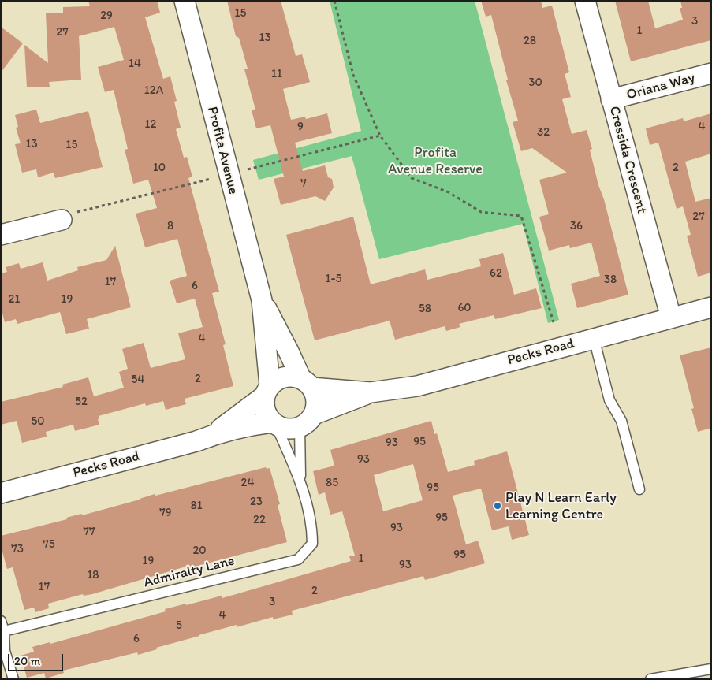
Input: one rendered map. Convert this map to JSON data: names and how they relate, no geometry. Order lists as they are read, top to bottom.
{
  "streets": {
    "street": [
      "Oriana Way",
      "Profita Avenue",
      "Cressida Crescent",
      "Pecks Road"
    ],
    "lane": ["Admiralty Lane"]
  },
  "crossings": [
    ["Oriana Way", "Cressida Crescent"],
    ["Profita Avenue", "Pecks Road"],
    ["Profita Avenue", "Admiralty Lane"],
    ["Cressida Crescent", "Pecks Road"],
    ["Pecks Road", "Admiralty Lane"]
  ],
  "parks": ["Profita Avenue Reserve"],
  "places": ["Play N Learn Early Learning Centre"],
  "house_numbers": [
    "15",
    "29",
    "3",
    "1",
    "27",
    "13",
    "28",
    "14",
    "11",
    "30",
    "12A",
    "12",
    "9",
    "4",
    "32",
    "13",
    "15",
    "10",
    "2",
    "7",
    "27",
    "8",
    "36",
    "62",
    "1-5",
    "38",
    "17",
    "6",
    "21",
    "19",
    "60",
    "58",
    "4",
    "2",
    "54",
    "52",
    "50",
    "95",
    "93",
    "93",
    "24",
    "85",
    "95",
    "23",
    "81",
    "79",
    "95",
    "22",
    "93",
    "77",
    "75",
    "73",
    "20",
    "95",
    "1",
    "19",
    "93",
    "18",
    "17",
    "2",
    "3",
    "4",
    "5",
    "6"
  ],
  "scale_bar": "20 m"
}
